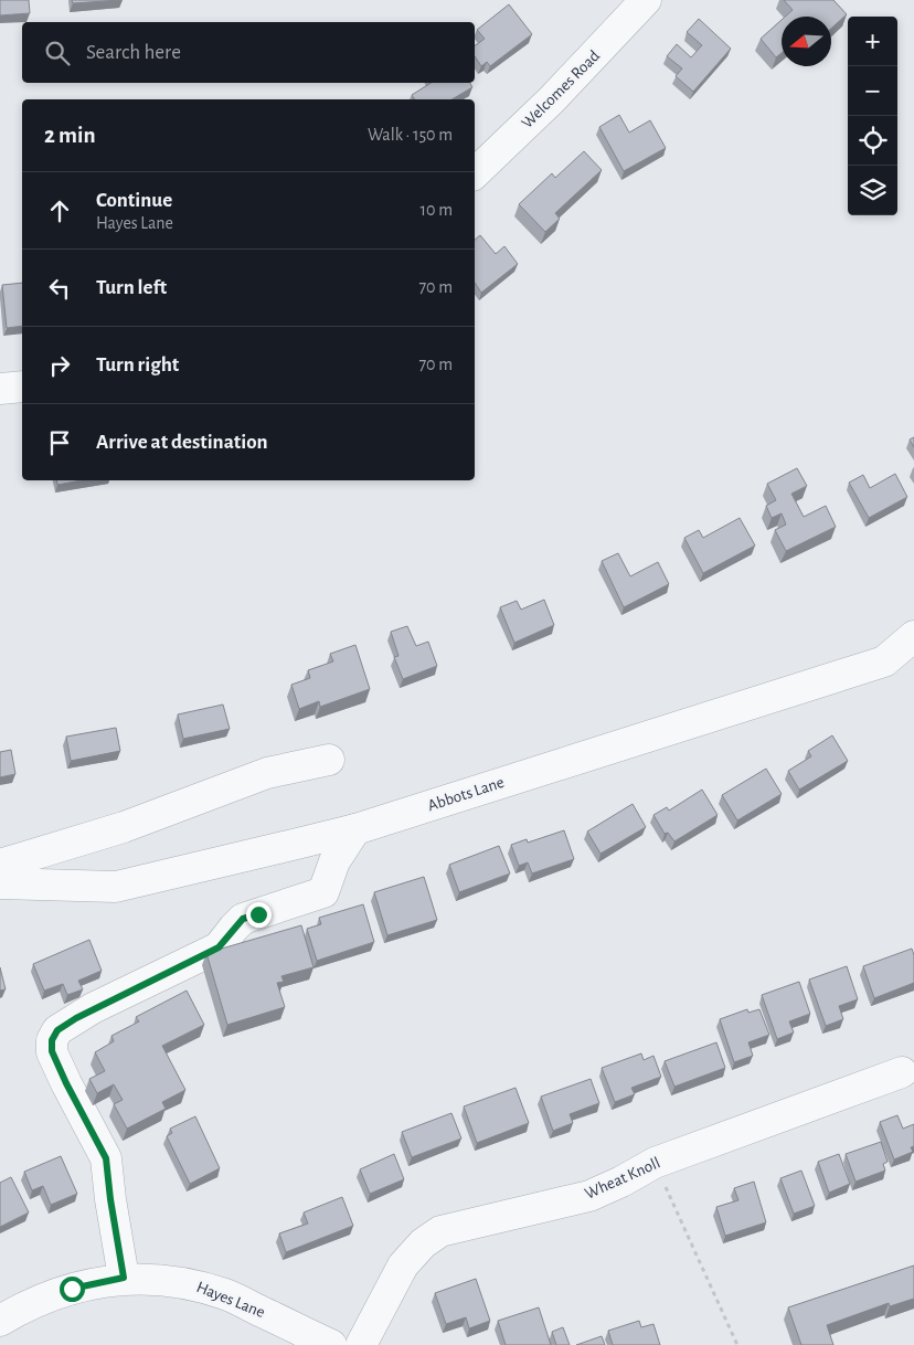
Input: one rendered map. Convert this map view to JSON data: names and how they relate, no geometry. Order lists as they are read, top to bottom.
{
  "streets": {
    "street": [
      "Welcomes Road",
      "Abbots Lane",
      "Wheat Knoll",
      "Hayes Lane"
    ]
  },
  "north": "left",
  "page": {
    "map_buttons": ["+", "−"],
    "search": "Search here",
    "heading": ["2 min", "Walk · 150 m"],
    "list": [
      ["Continue", "Hayes Lane", "10 m"],
      ["Turn left", "70 m"],
      ["Turn right", "70 m"],
      "Arrive at destination"
    ]
  }
}
